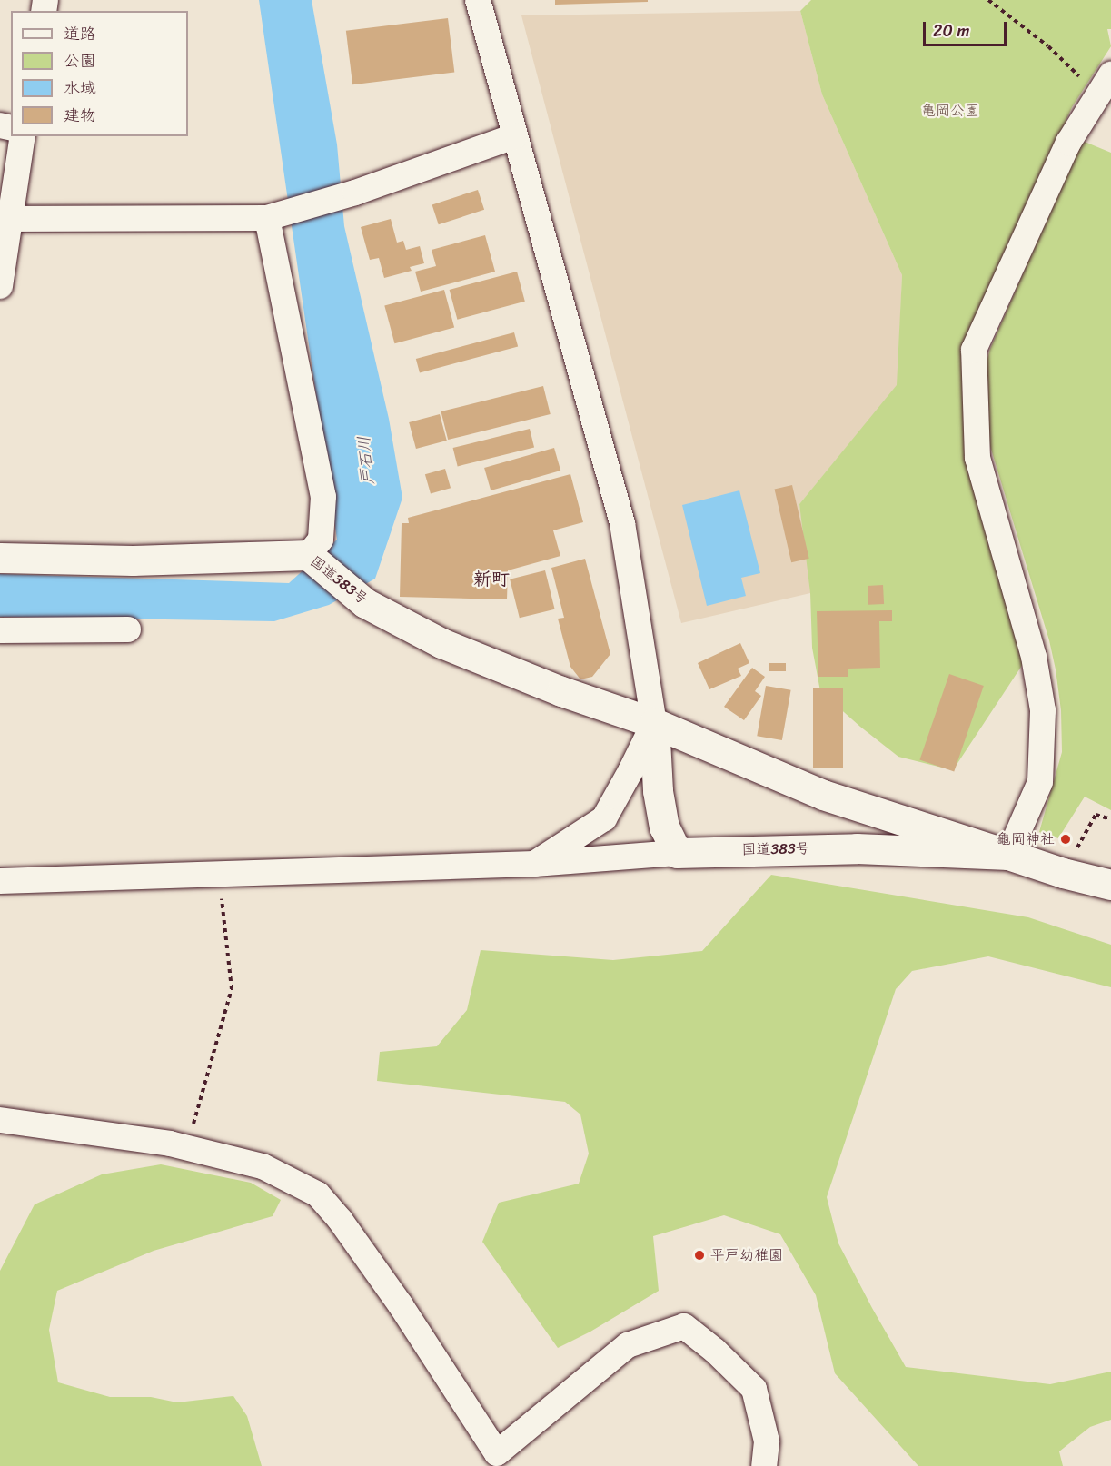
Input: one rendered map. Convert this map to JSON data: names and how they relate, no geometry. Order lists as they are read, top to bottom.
{
  "streets": {
    "highway": ["国道383号"]
  },
  "districts": ["新町"],
  "water": ["戸石川"],
  "parks": ["亀岡公園"],
  "places": ["龜岡神社", "平戸幼稚園"],
  "legend": [
    "道路",
    "公園",
    "水域",
    "建物"
  ],
  "scale_bar": "20 m"
}
